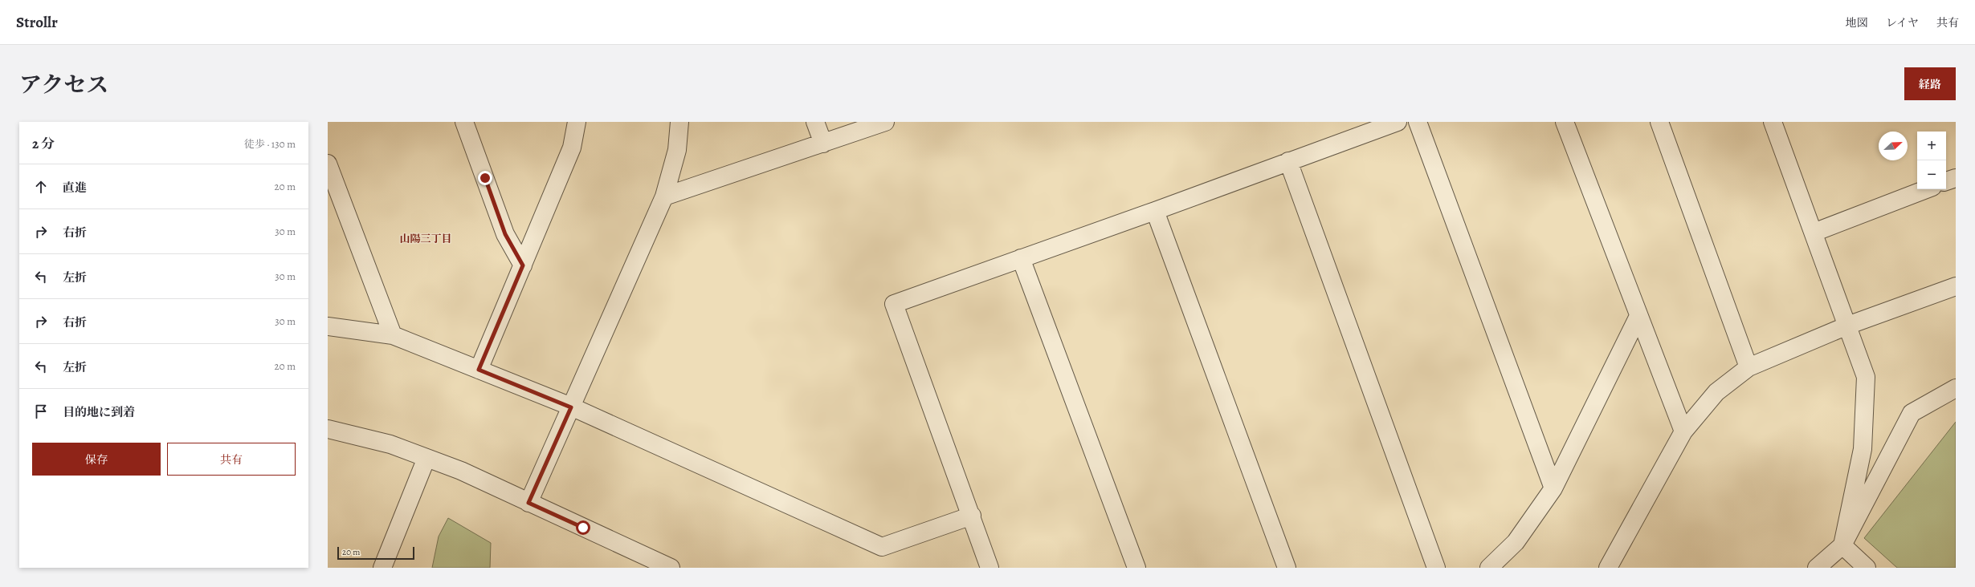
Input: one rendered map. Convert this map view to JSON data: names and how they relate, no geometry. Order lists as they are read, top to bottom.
{
  "districts": ["山陽三丁目"],
  "scale_bar": "20 m",
  "north": "top right",
  "page": {
    "header": "Strollr",
    "nav": ["地図", "レイヤ", "共有"],
    "title": "アクセス",
    "buttons": [
      "経路",
      ["保存", "共有"]
    ],
    "heading": ["2 分", "徒歩 · 130 m"],
    "map_buttons": ["+", "−"],
    "list": [
      ["直進", "20 m"],
      ["右折", "30 m"],
      ["左折", "30 m"],
      ["右折", "30 m"],
      ["左折", "20 m"],
      "目的地に到着"
    ],
    "scale": "20 m"
  }
}
